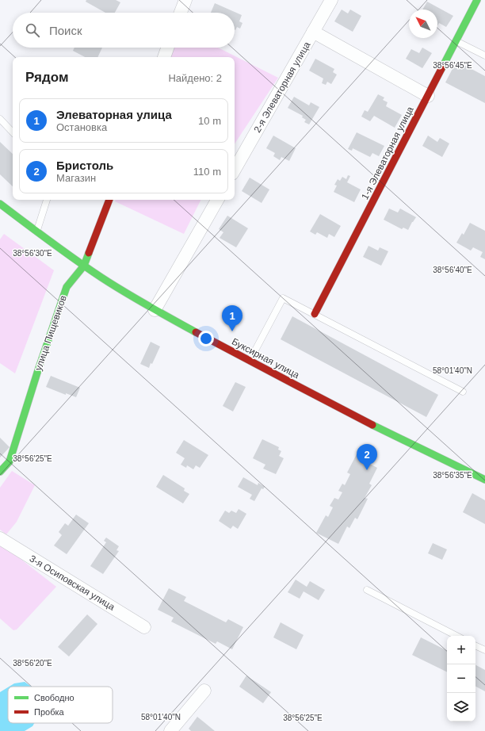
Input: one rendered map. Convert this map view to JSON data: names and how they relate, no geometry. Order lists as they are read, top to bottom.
{
  "streets": {
    "street": [
      "2-я Элеваторная улица",
      "1-я Элеваторная улица",
      "улица Пищевиков",
      "Буксирная улица",
      "3-я Осиповская улица"
    ]
  },
  "crossings": [
    ["улица Пищевиков", "Буксирная улица"]
  ],
  "legend": ["Свободно", "Пробка"],
  "north": "top left",
  "page": {
    "search": "Поиск",
    "heading": ["Рядом", "Найдено: 2"],
    "list": [
      {
        "mark": "1",
        "name": "Элеваторная улица",
        "note": "Остановка",
        "value": "10 m"
      },
      {
        "mark": "2",
        "name": "Бристоль",
        "note": "Магазин",
        "value": "110 m"
      }
    ],
    "pins": ["1", "2"],
    "map_buttons": ["+", "−"]
  },
  "coordinates": [
    "38°56'45\"E",
    "38°56'30\"E",
    "38°56'40\"E",
    "58°01'40\"N",
    "38°56'25\"E",
    "38°56'35\"E",
    "38°56'20\"E"
  ]
}
